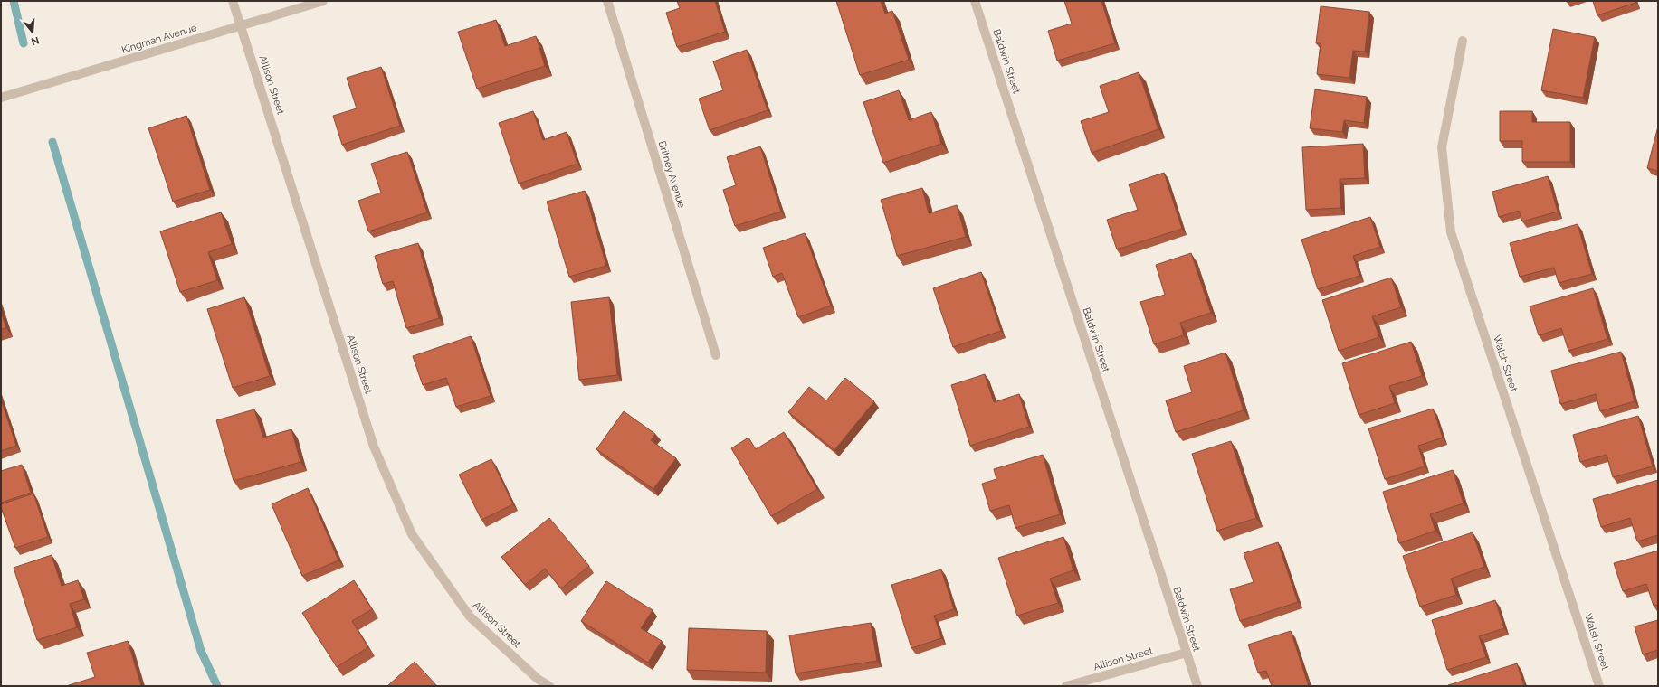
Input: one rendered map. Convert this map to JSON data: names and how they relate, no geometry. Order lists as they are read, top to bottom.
{
  "streets": {
    "street": [
      "Kingman Avenue",
      "Baldwin Street",
      "Allison Street",
      "Britney Avenue",
      "Walsh Street"
    ]
  },
  "crossings": [
    ["Kingman Avenue", "Allison Street"],
    ["Baldwin Street", "Allison Street"]
  ],
  "north": "bottom"
}
